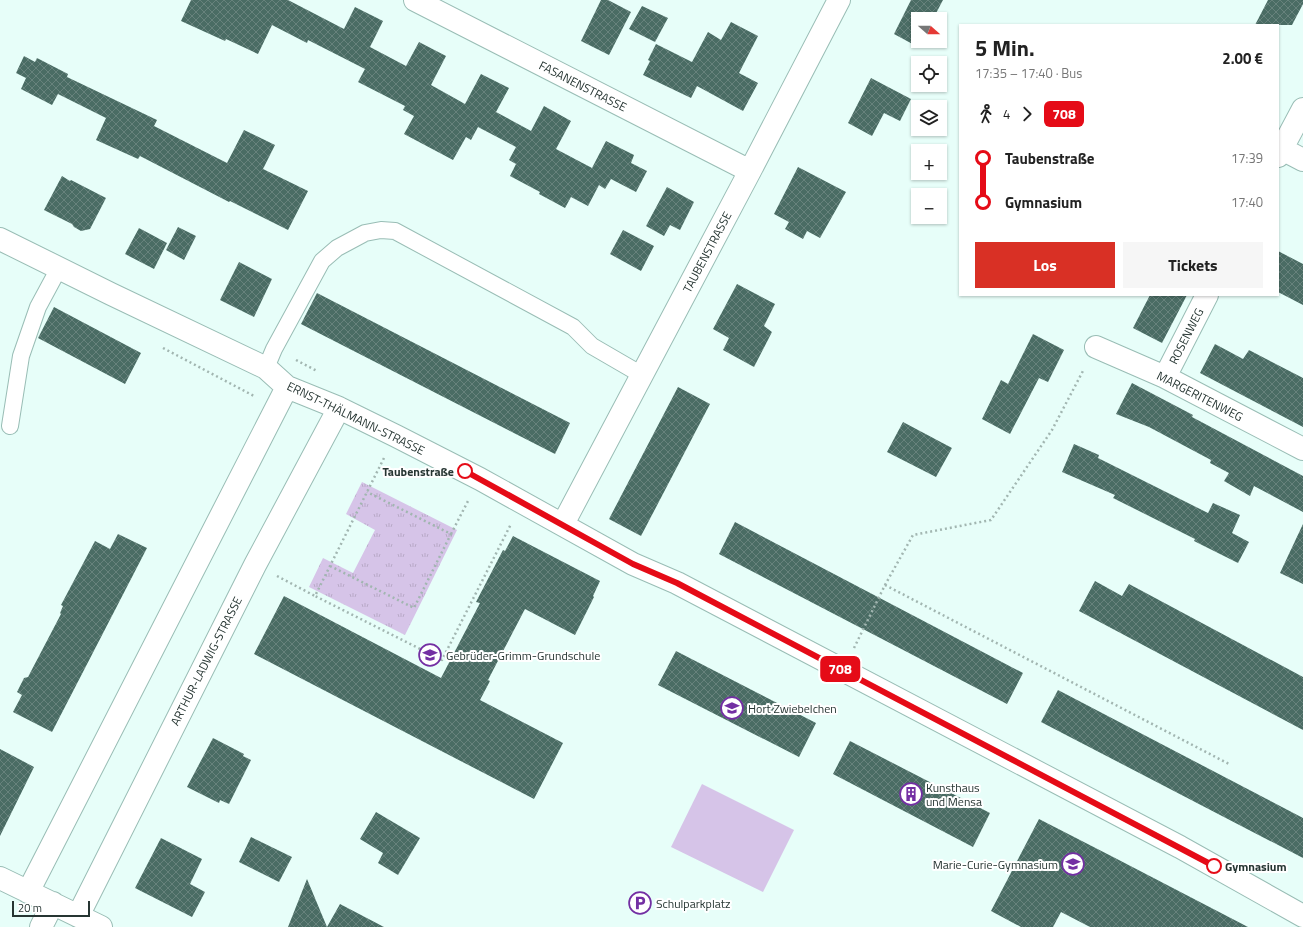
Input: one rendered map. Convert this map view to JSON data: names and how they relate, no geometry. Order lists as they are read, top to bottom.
{
  "streets": {
    "street": [
      "FASANENSTRASSE",
      "TAUBENSTRASSE",
      "ROSENWEG",
      "MARGERITENWEG",
      "ERNST-THÄLMANN-STRASSE",
      "ARTHUR-LADWIG-STRASSE"
    ]
  },
  "crossings": [
    ["FASANENSTRASSE", "TAUBENSTRASSE"],
    ["TAUBENSTRASSE", "ERNST-THÄLMANN-STRASSE"],
    ["ROSENWEG", "MARGERITENWEG"],
    ["ERNST-THÄLMANN-STRASSE", "ARTHUR-LADWIG-STRASSE"]
  ],
  "places": {
    "other": ["Taubenstraße", "Gymnasium"],
    "school or university": ["Gebrüder-Grimm-Grundschule", "Hort Zwiebelchen", "Marie-Curie-Gymnasium"],
    "building": ["Kunsthaus und Mensa"],
    "parking": ["Schulparkplatz"]
  },
  "lines": ["bus line 708"],
  "scale_bar": "20 m",
  "north": "right",
  "page": {
    "on_map": "708",
    "map_buttons": ["+", "−"],
    "heading": ["5 Min.", "17:35 – 17:40 · Bus", "2.00 €"],
    "legs": ["4", "708"],
    "list": [
      {
        "name": "Taubenstraße",
        "value": "17:39"
      },
      {
        "name": "Gymnasium",
        "value": "17:40"
      }
    ],
    "buttons": ["Los", "Tickets"],
    "scale": "20 m"
  }
}
